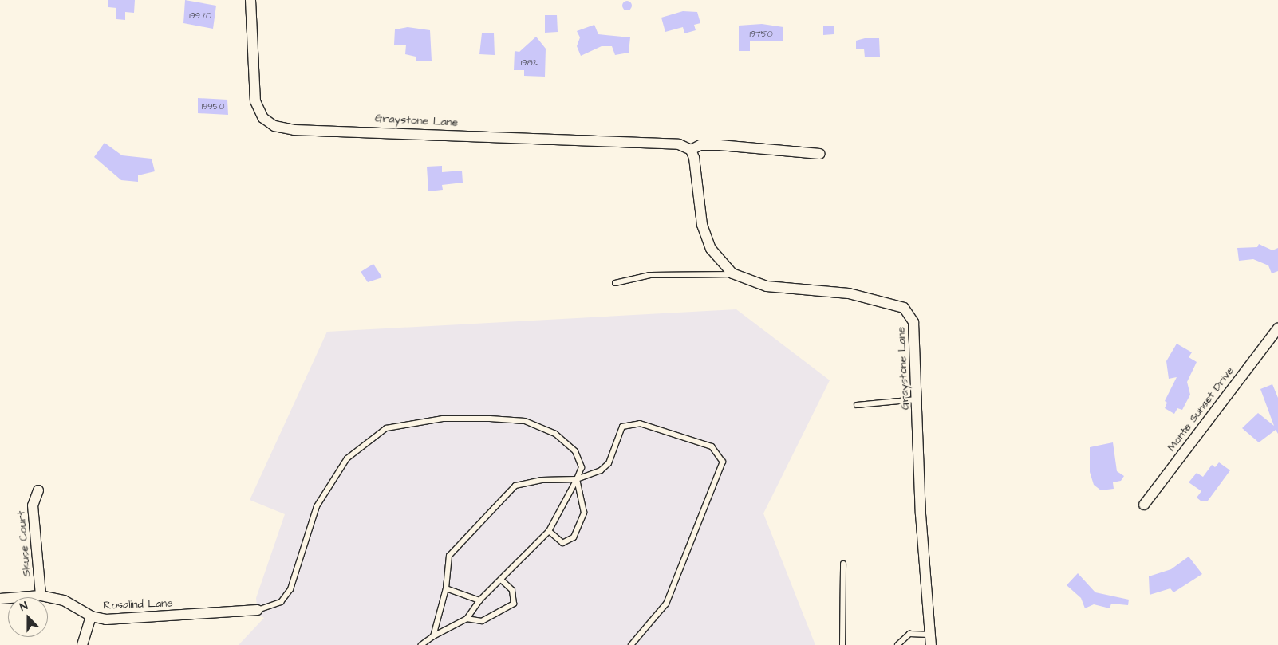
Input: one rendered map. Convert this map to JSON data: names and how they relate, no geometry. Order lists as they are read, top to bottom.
{
  "streets": {
    "street": [
      "Graystone Lane",
      "Monte Sunset Drive",
      "Skuse Court",
      "Rosalind Lane"
    ]
  },
  "crossings": [
    ["Skuse Court", "Rosalind Lane"]
  ],
  "house_numbers": [
    "19970",
    "19750",
    "19821",
    "19950"
  ],
  "north": "top"
}
